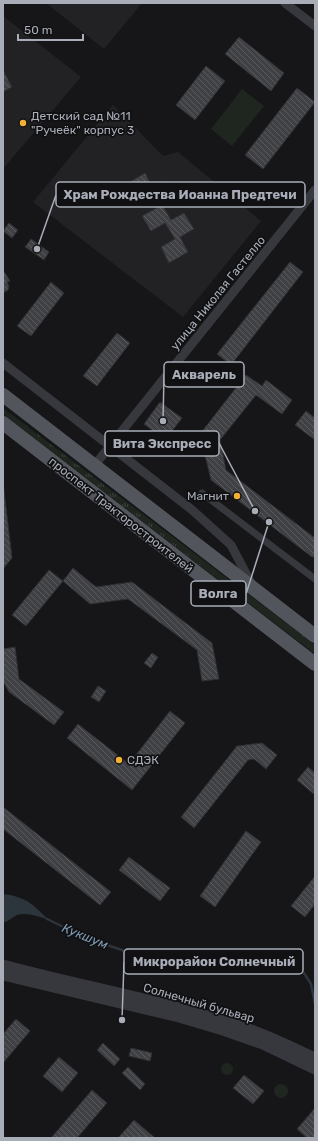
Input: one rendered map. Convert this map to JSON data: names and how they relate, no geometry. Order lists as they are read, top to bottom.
{
  "streets": {
    "main road": ["проспект Тракторостроителей"],
    "street": ["улица Николая Гастелло", "Солнечный бульвар"]
  },
  "crossings": [
    ["улица Николая Гастелло", "проспект Тракторостроителей"]
  ],
  "water": ["Кукшум"],
  "places": [
    "Детский сад №11 \"Ручеёк\" корпус 3",
    "Храм Рождества Иоанна Предтечи",
    "Акварель",
    "Магнит",
    "Вита Экспресс",
    "Волга",
    "СДЭК",
    "Микрорайон Солнечный"
  ],
  "scale_bar": "50 m"
}
